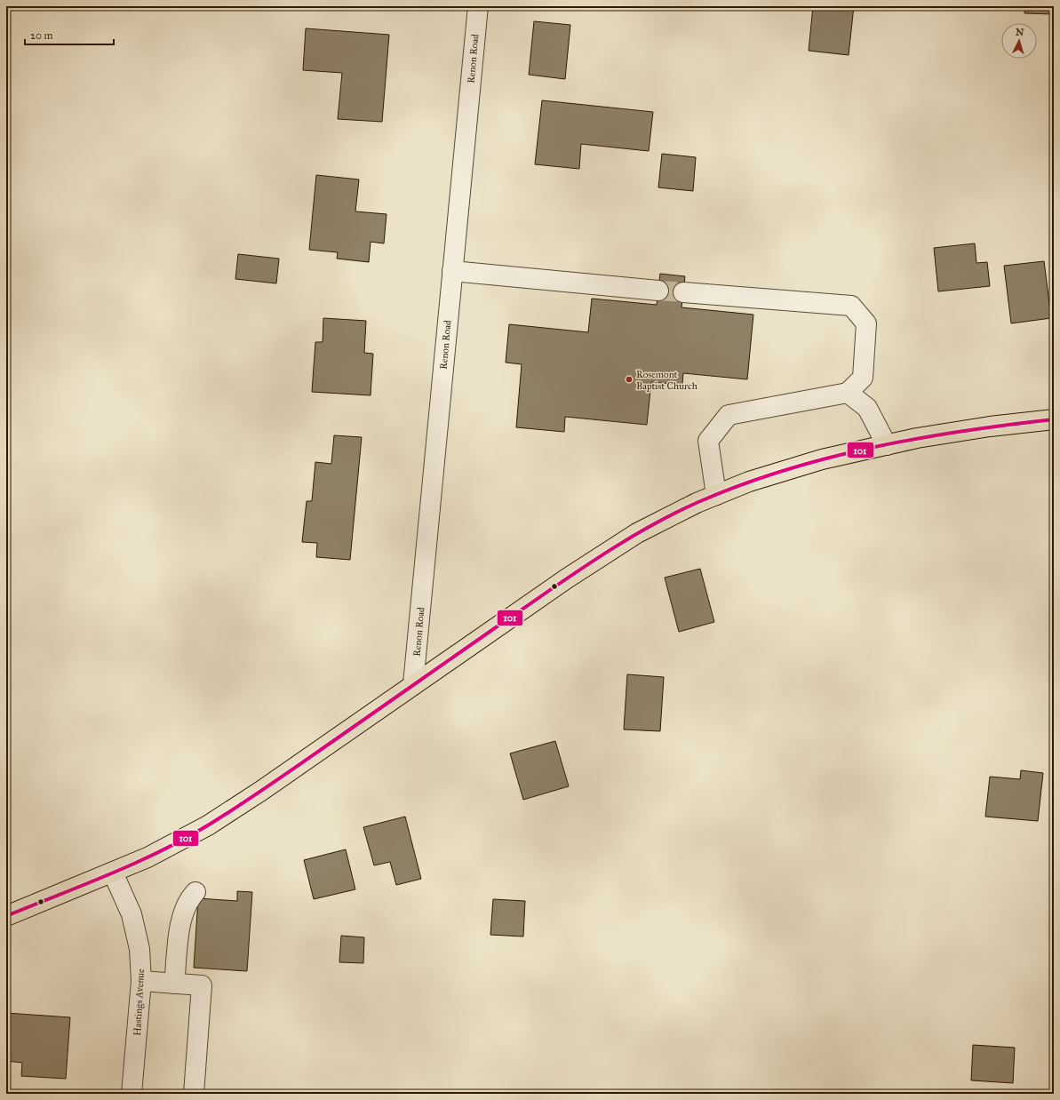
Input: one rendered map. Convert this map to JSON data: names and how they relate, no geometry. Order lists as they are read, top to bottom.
{
  "streets": {
    "street": ["Renon Road", "Hastings Avenue"]
  },
  "places": ["Rosemont Baptist Church"],
  "lines": ["transit line 101"],
  "scale_bar": "20 m",
  "north": "top"
}
